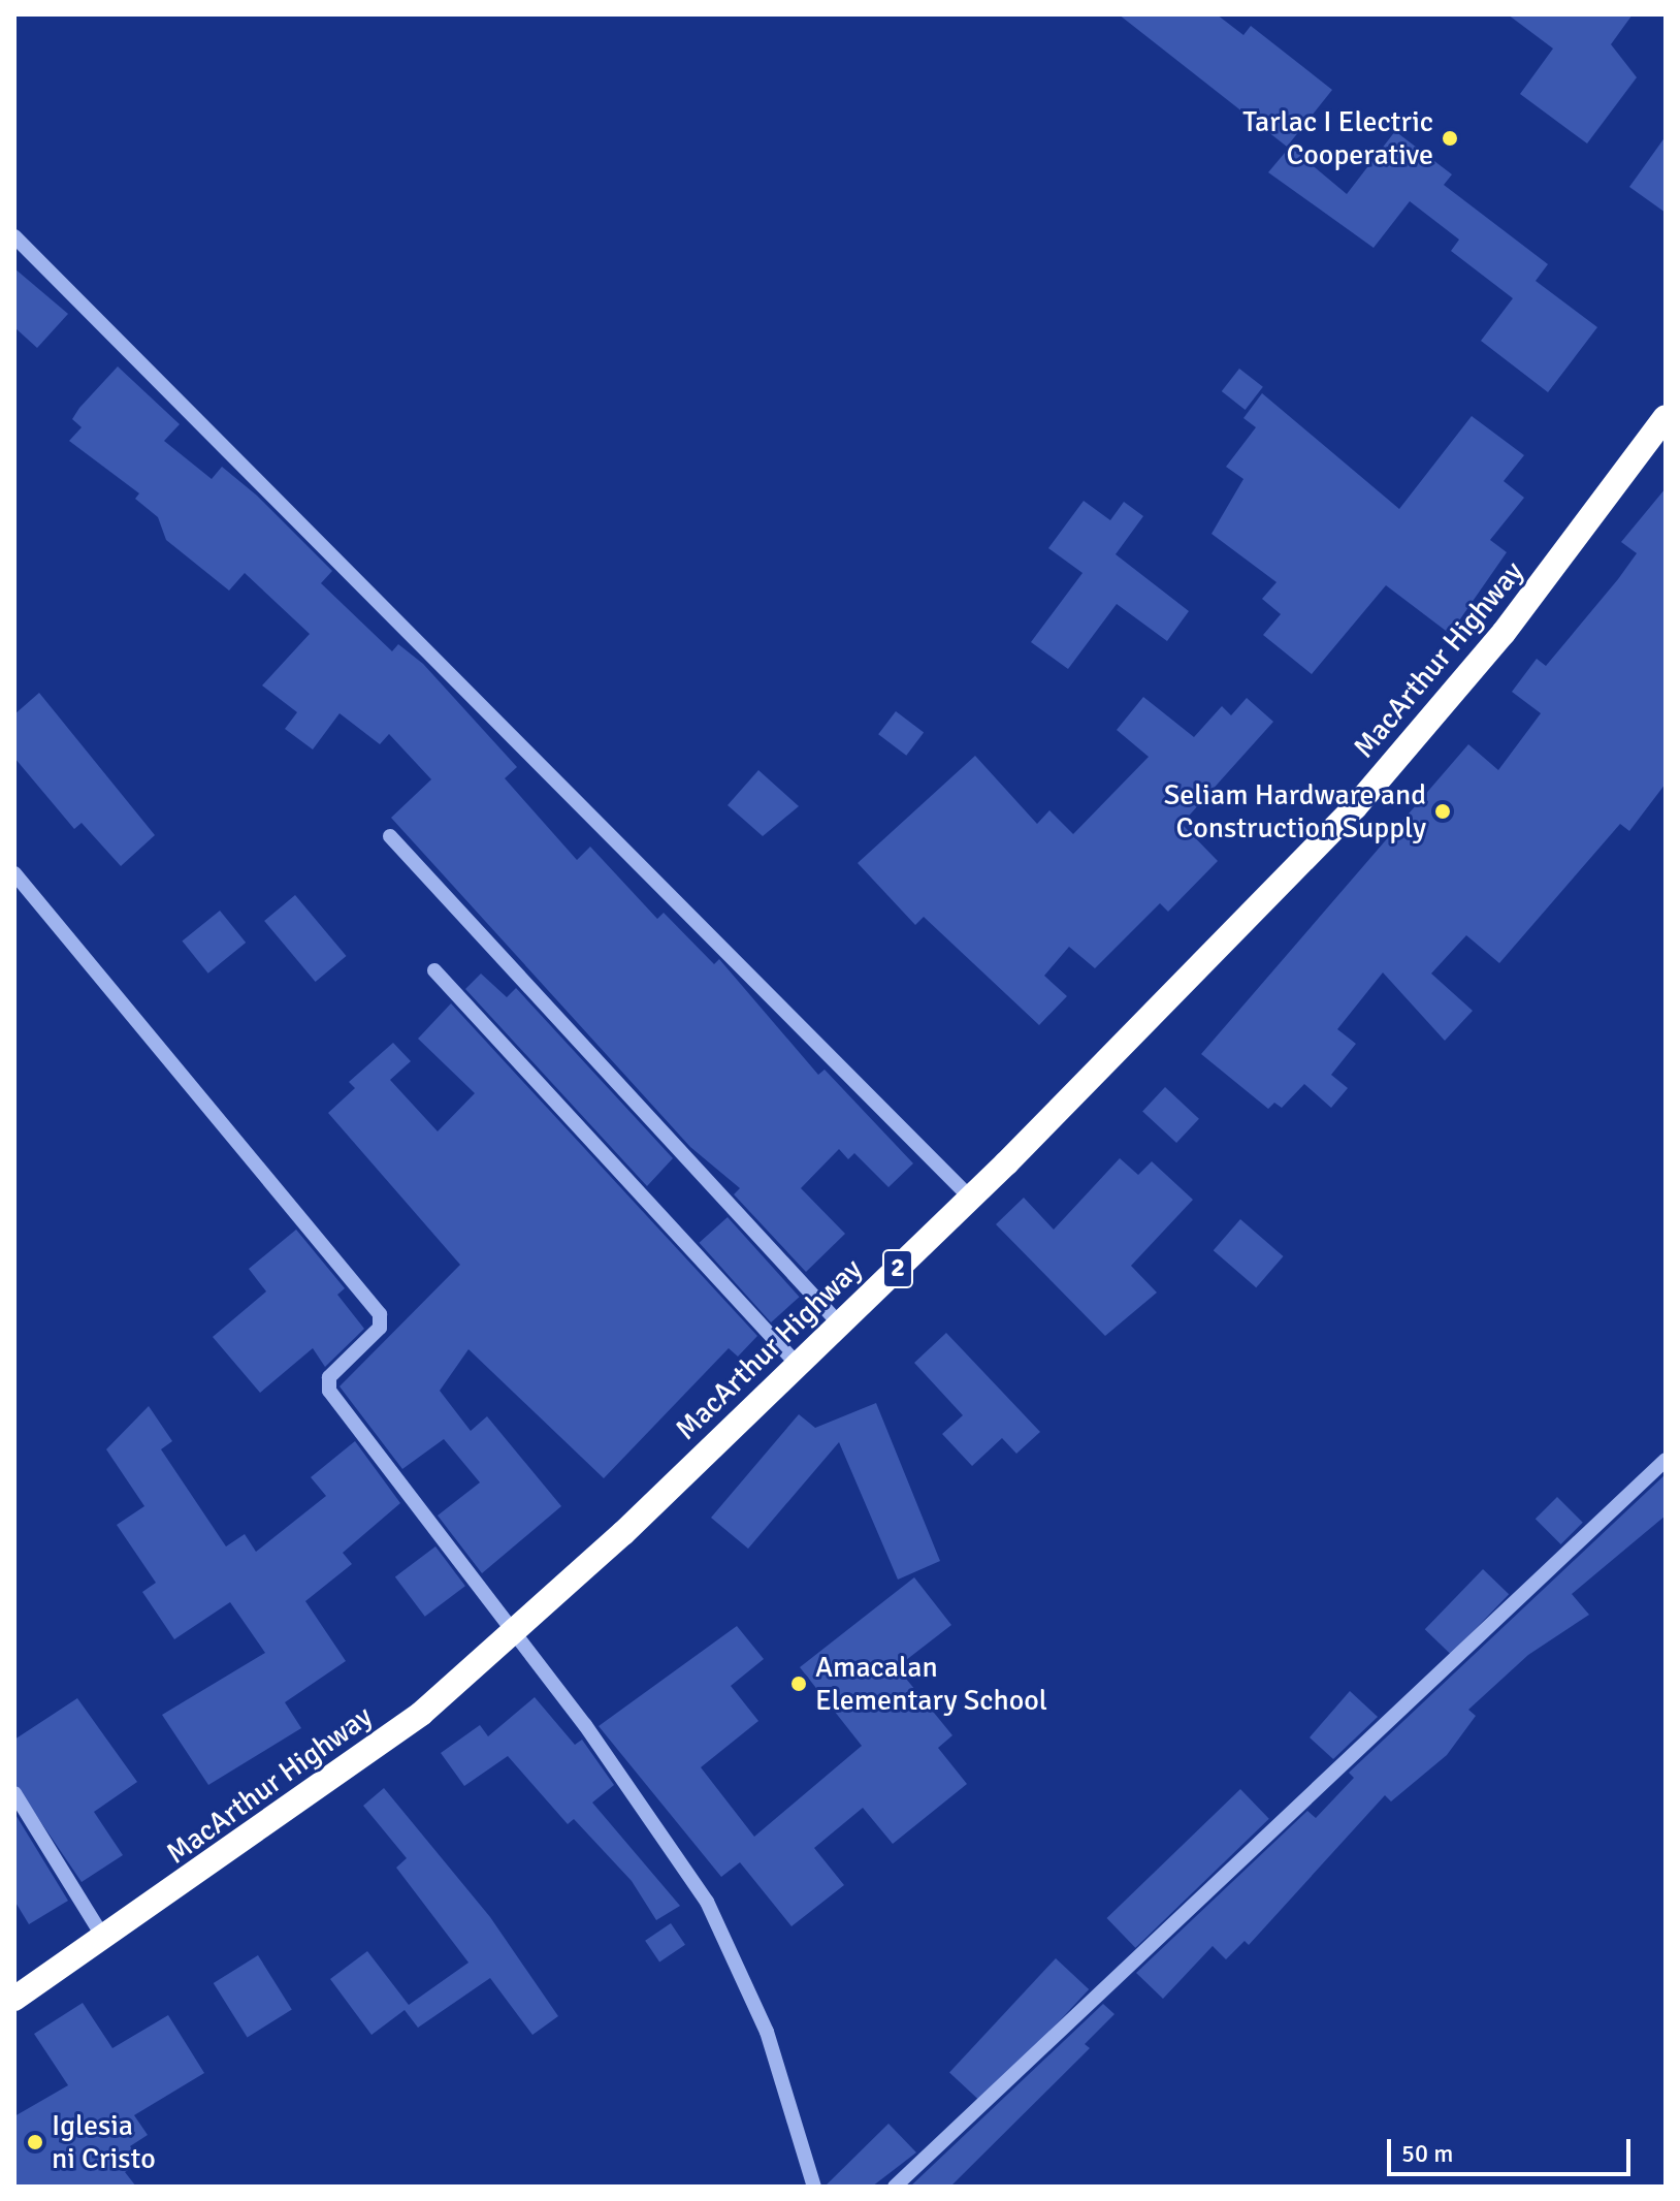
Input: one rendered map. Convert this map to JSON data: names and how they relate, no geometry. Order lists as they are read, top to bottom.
{
  "streets": {
    "highway": ["MacArthur Highway", "2"]
  },
  "places": [
    "Tarlac I Electric Cooperative",
    "Seliam Hardware and Construction Supply",
    "Amacalan Elementary School",
    "Iglesia ni Cristo"
  ],
  "scale_bar": "50 m"
}
